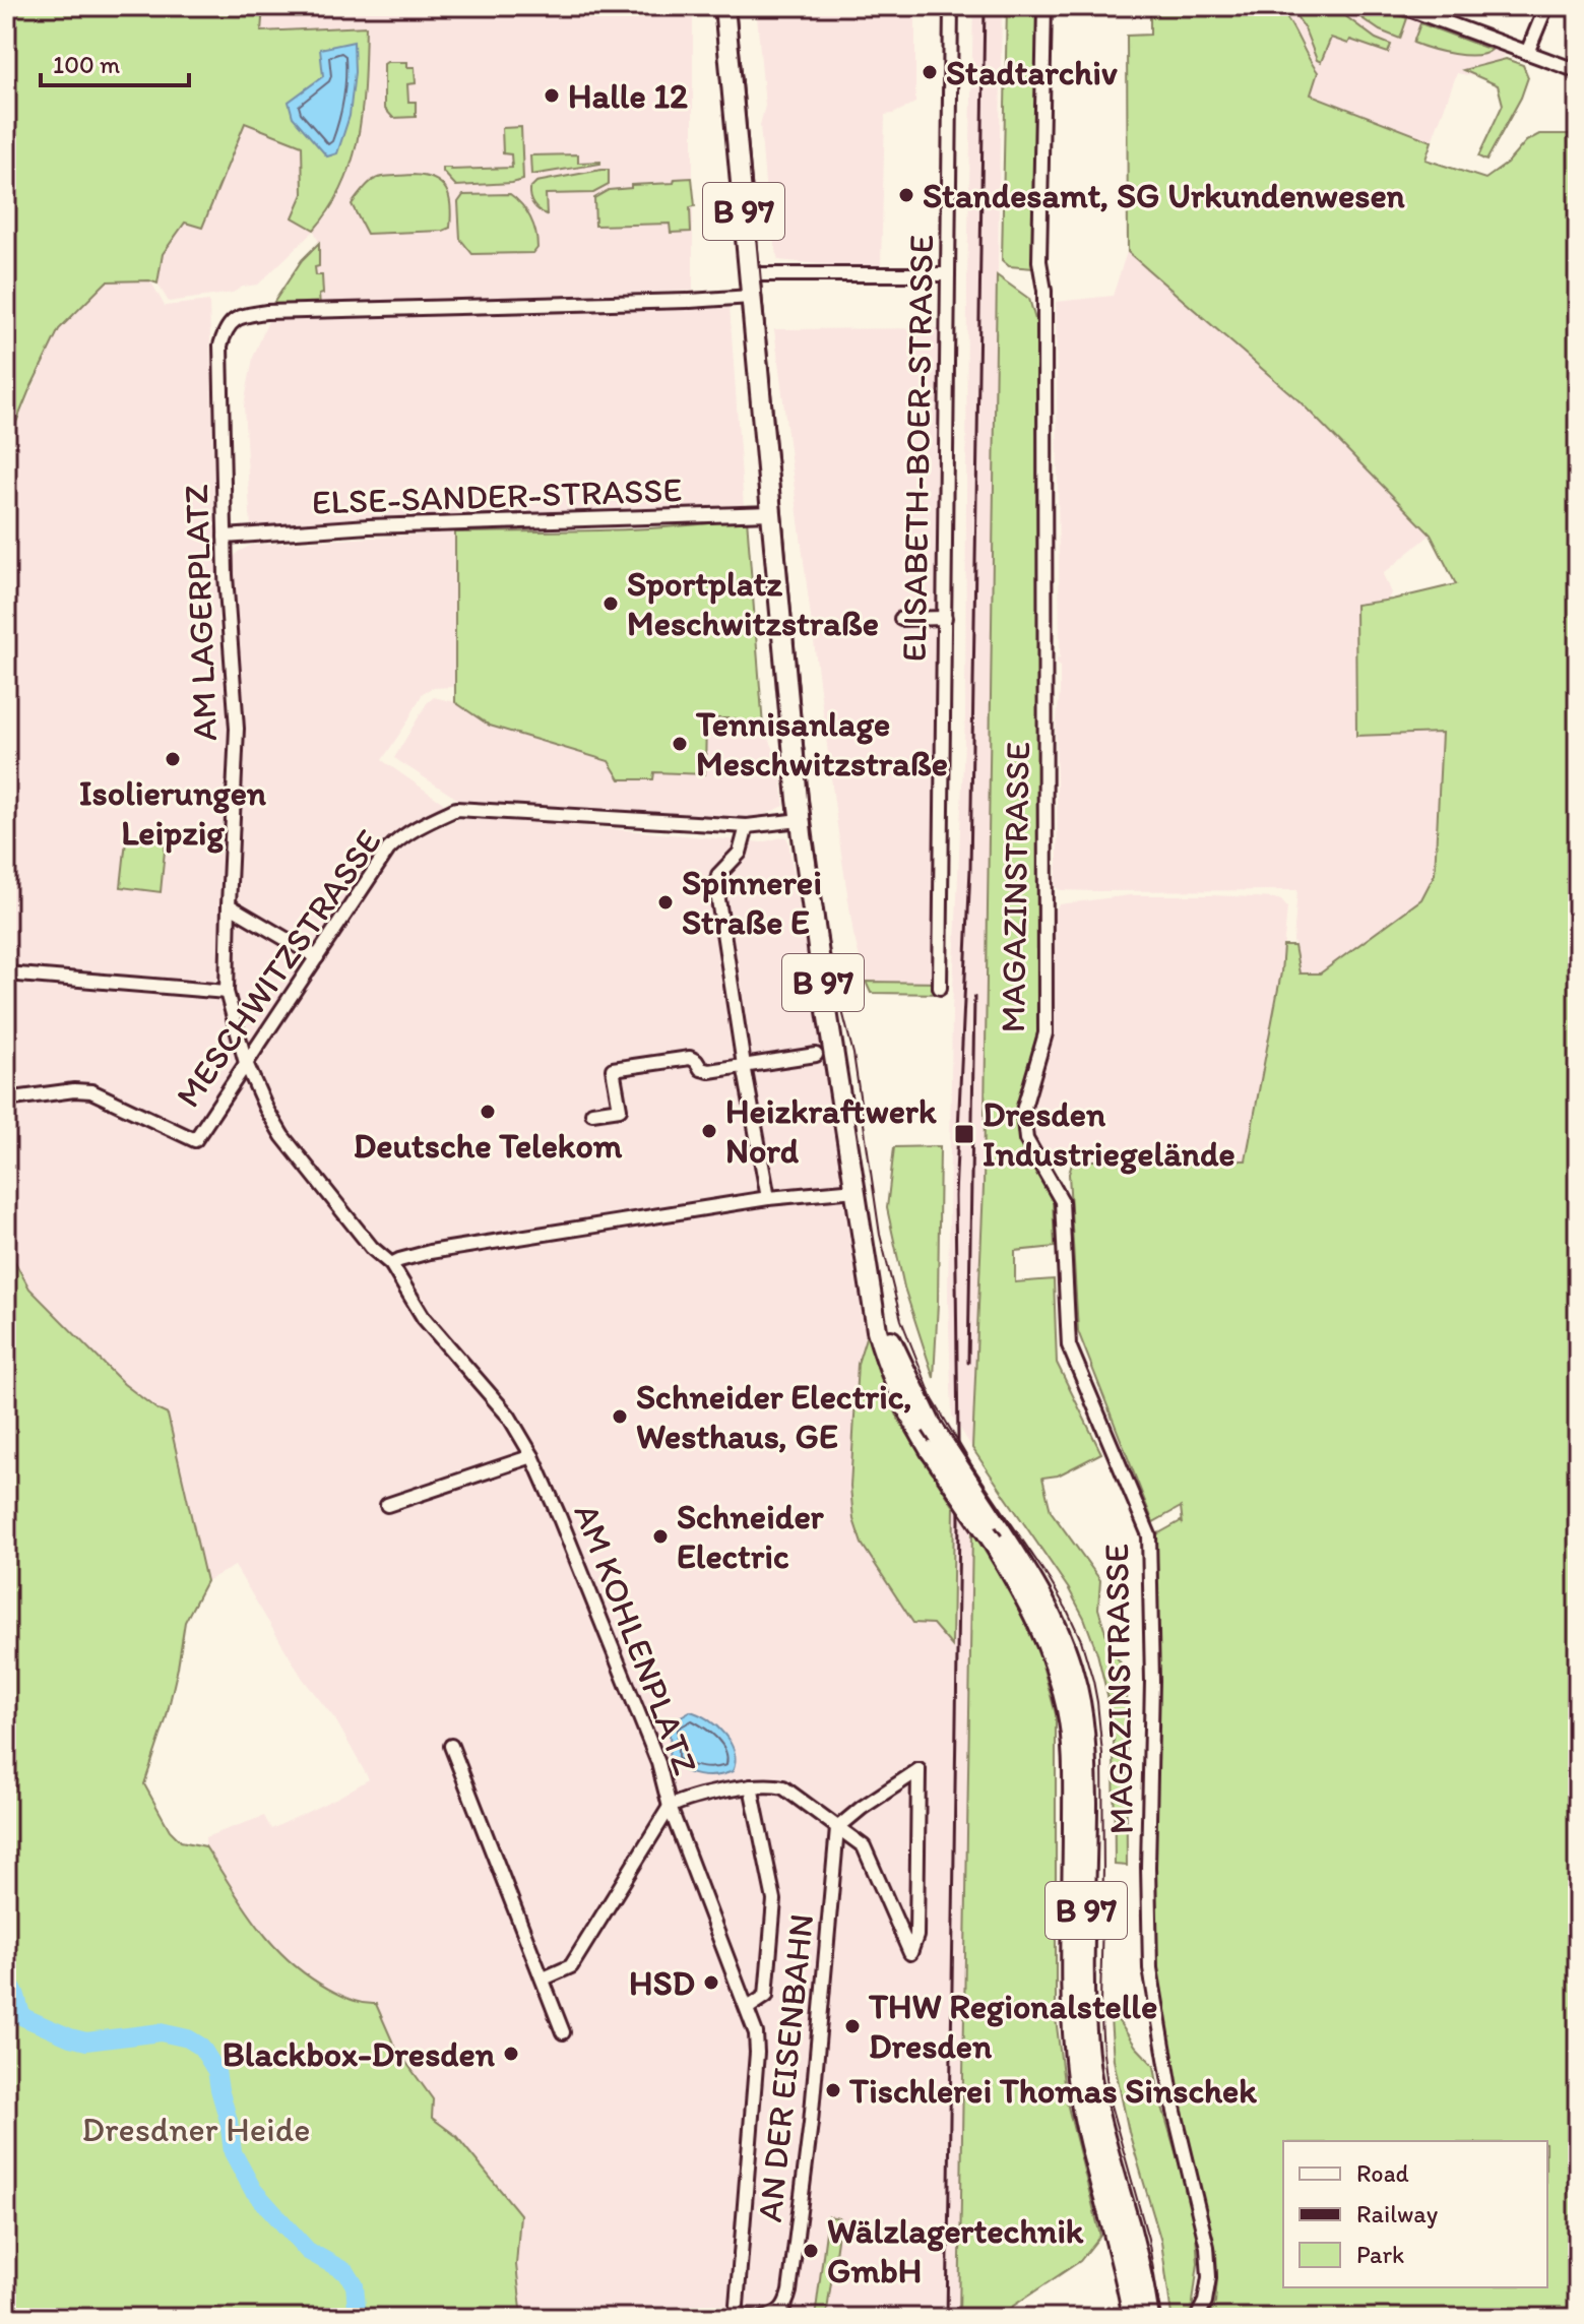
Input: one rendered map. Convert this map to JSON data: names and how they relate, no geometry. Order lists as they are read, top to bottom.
{
  "streets": {
    "main road": ["B 97"],
    "street": [
      "ELISABETH-BOER-STRASSE",
      "ELSE-SANDER-STRASSE",
      "AM LAGERPLATZ",
      "MAGAZINSTRASSE",
      "MESCHWITZSTRASSE",
      "AM KOHLENPLATZ",
      "AN DER EISENBAHN"
    ]
  },
  "crossings": [
    ["B 97", "ELSE-SANDER-STRASSE"],
    ["B 97", "AM LAGERPLATZ"],
    ["B 97", "MESCHWITZSTRASSE"],
    ["ELSE-SANDER-STRASSE", "AM LAGERPLATZ"],
    ["AM LAGERPLATZ", "MESCHWITZSTRASSE"],
    ["AM LAGERPLATZ", "AM KOHLENPLATZ"],
    ["MESCHWITZSTRASSE", "AM KOHLENPLATZ"],
    ["AM KOHLENPLATZ", "AN DER EISENBAHN"]
  ],
  "parks": ["Dresdner Heide"],
  "places": {
    "other": [
      "Stadtarchiv",
      "Halle 12",
      "Standesamt, SG Urkundenwesen",
      "Sportplatz Meschwitzstraße",
      "Tennisanlage Meschwitzstraße",
      "Isolierungen Leipzig",
      "Spinnerei Straße E",
      "Deutsche Telekom",
      "Heizkraftwerk Nord",
      "Schneider Electric, Westhaus, GE",
      "Schneider Electric",
      "HSD",
      "THW Regionalstelle Dresden",
      "Blackbox-Dresden",
      "Tischlerei Thomas Sinschek",
      "Wälzlagertechnik GmbH"
    ],
    "transit": ["Dresden Industriegelände"]
  },
  "legend": ["Road", "Railway", "Park"],
  "scale_bar": "100 m"
}
